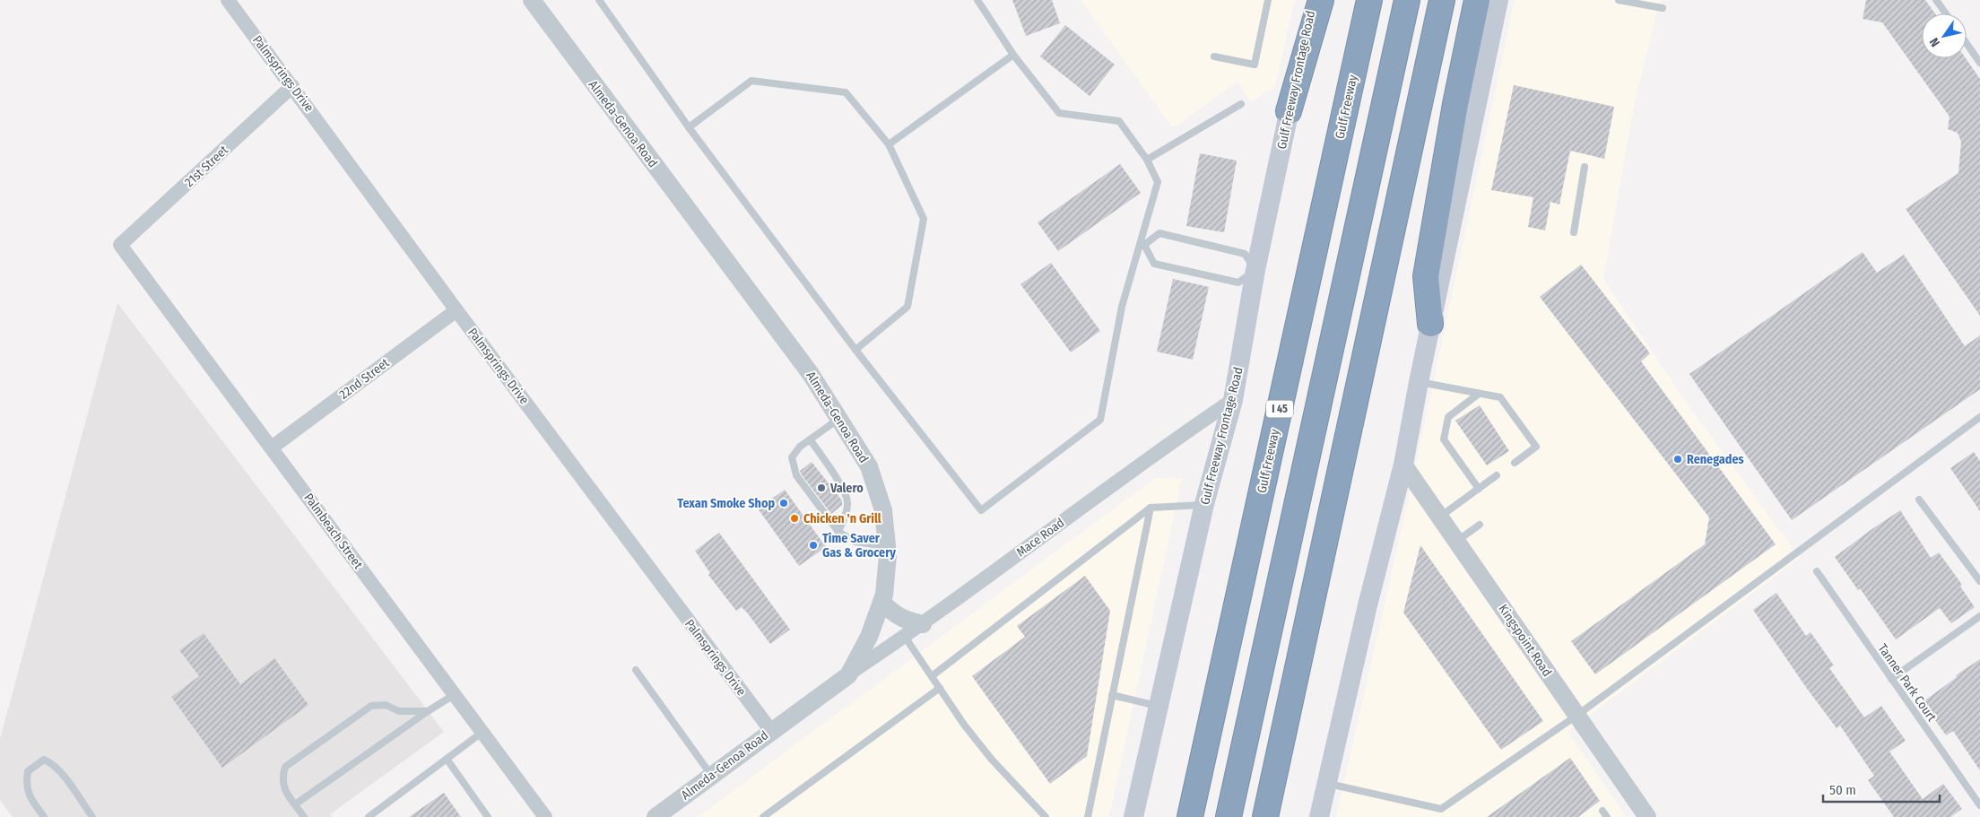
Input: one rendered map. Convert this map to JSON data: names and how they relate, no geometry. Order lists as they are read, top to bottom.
{
  "streets": {
    "highway": ["Gulf Freeway", "I 45"],
    "main road": ["Gulf Freeway Frontage Road"],
    "street": [
      "Palmsprings Drive",
      "Almeda-Genoa Road",
      "21st Street",
      "22nd Street",
      "Palmbeach Street",
      "Mace Road",
      "Kingspoint Road"
    ],
    "lane": ["Tanner Park Court"]
  },
  "crossings": [
    ["Palmsprings Drive", "Almeda-Genoa Road"],
    ["Palmsprings Drive", "21st Street"],
    ["Palmsprings Drive", "22nd Street"],
    ["Gulf Freeway Frontage Road", "Mace Road"],
    ["Almeda-Genoa Road", "Mace Road"],
    ["21st Street", "Palmbeach Street"],
    ["22nd Street", "Palmbeach Street"]
  ],
  "places": [
    "Renegades",
    "Valero",
    "Texan Smoke Shop",
    "Chicken 'n Grill",
    "Time Saver Gas & Grocery"
  ],
  "scale_bar": "50 m",
  "north": "bottom left"
}
